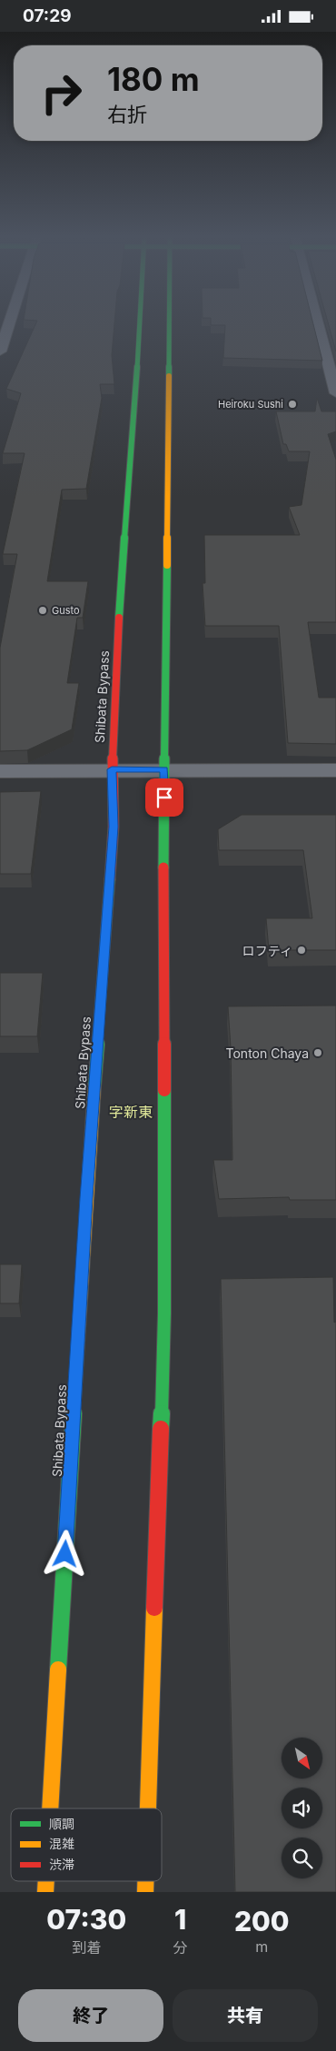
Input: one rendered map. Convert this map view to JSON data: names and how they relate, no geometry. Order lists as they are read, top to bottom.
{
  "streets": {
    "main road": ["Shibata Bypass"]
  },
  "districts": ["字新東"],
  "places": [
    "Heiroku Sushi",
    "Gusto",
    "ロフティ",
    "Tonton Chaya"
  ],
  "legend": ["順調", "混雑", "渋滞"],
  "north": "bottom right",
  "page": {
    "status": "07:29",
    "turn": ["180 m", "右折"],
    "eta": [
      "07:30",
      "到着",
      "1",
      "分",
      "200",
      "m"
    ],
    "buttons": ["終了", "共有"]
  }
}
